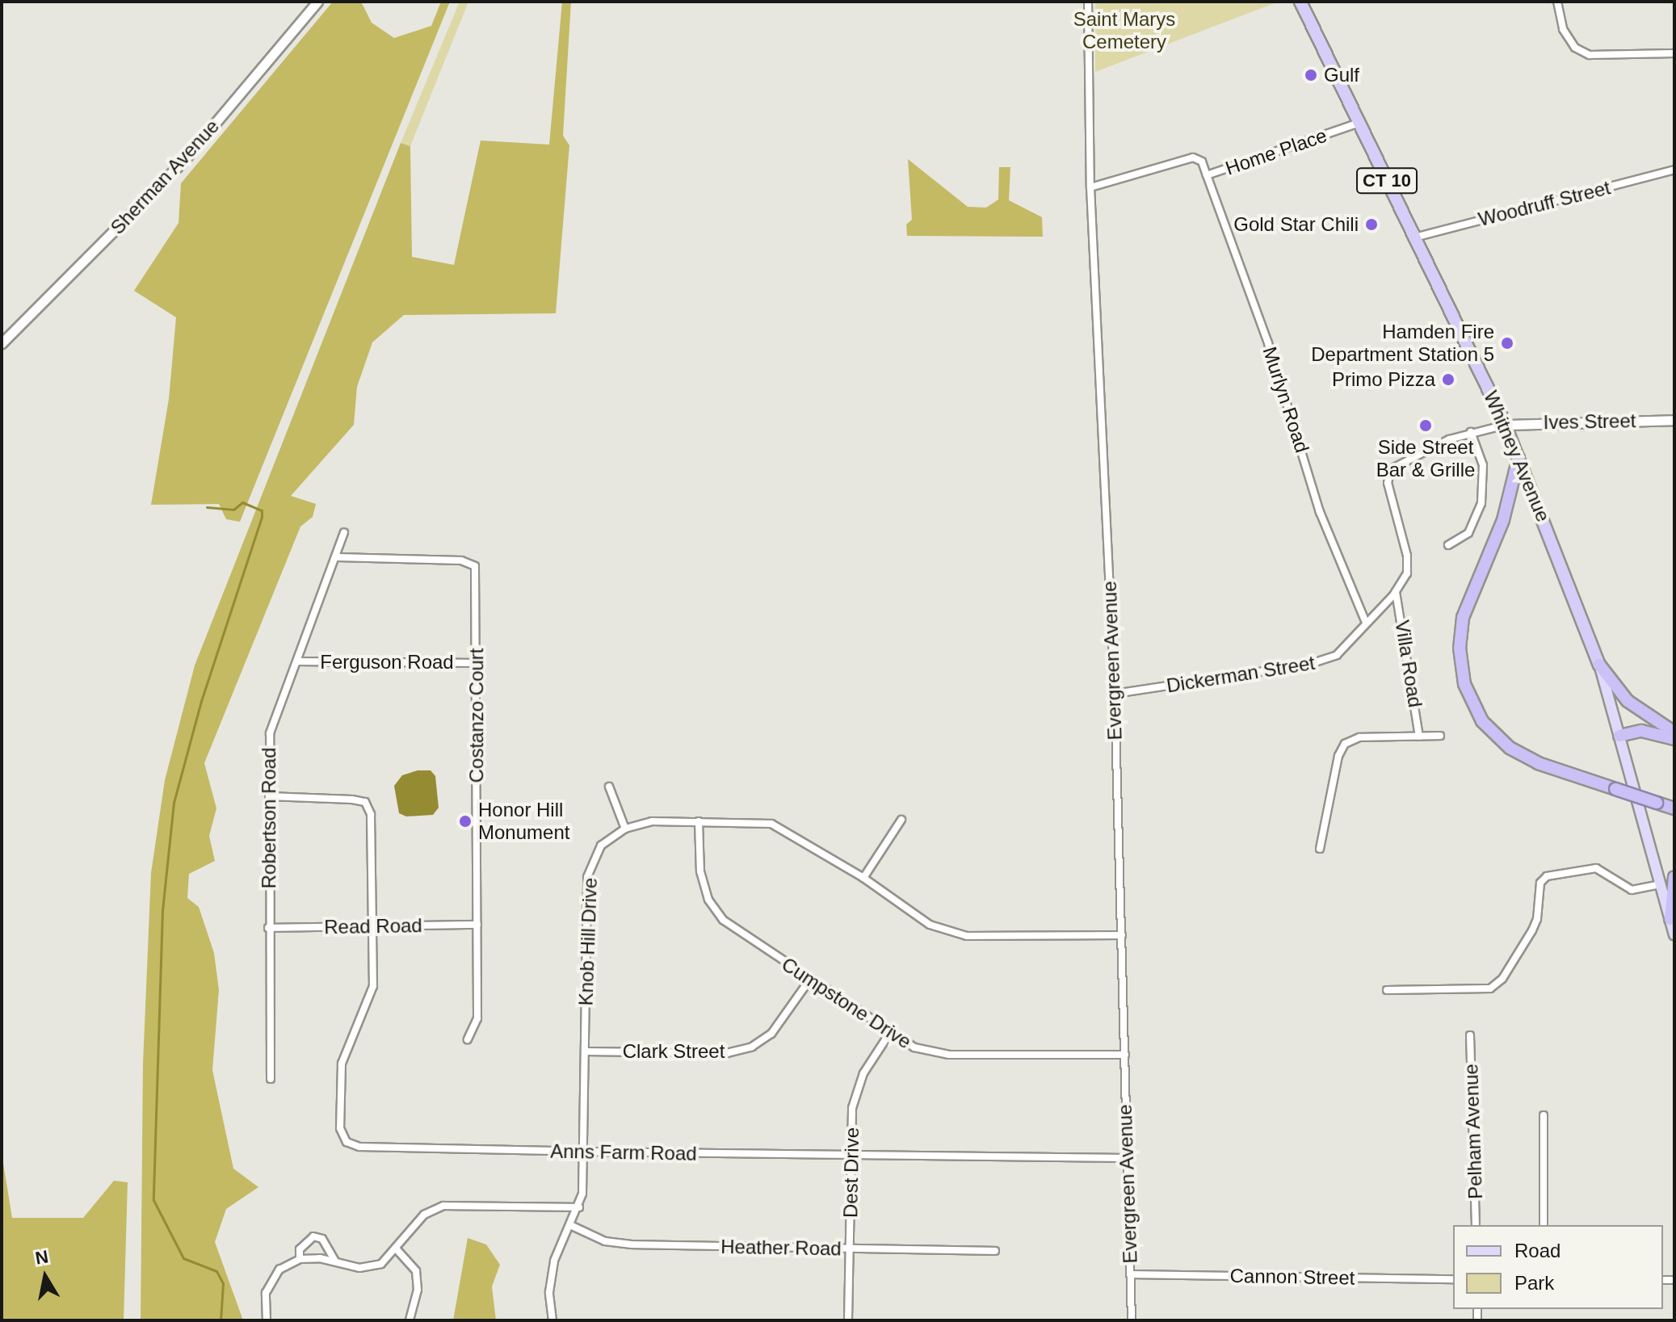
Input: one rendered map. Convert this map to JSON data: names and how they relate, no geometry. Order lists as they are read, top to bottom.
{
  "streets": {
    "highway": ["CT 10", "Whitney Avenue"],
    "main road": ["Sherman Avenue", "Ives Street"],
    "street": [
      "Home Place",
      "Woodruff Street",
      "Murlyn Road",
      "Evergreen Avenue",
      "Ferguson Road",
      "Villa Road",
      "Dickerman Street",
      "Costanzo Court",
      "Robertson Road",
      "Read Road",
      "Knob Hill Drive",
      "Cumpstone Drive",
      "Clark Street",
      "Pelham Avenue",
      "Anns Farm Road",
      "Dest Drive",
      "Heather Road",
      "Cannon Street"
    ]
  },
  "crossings": [
    ["Home Place", "Murlyn Road"],
    ["Home Place", "Whitney Avenue"],
    ["Home Place", "Evergreen Avenue"],
    ["Woodruff Street", "Whitney Avenue"],
    ["Murlyn Road", "Dickerman Street"],
    ["Ives Street", "Whitney Avenue"],
    ["Ives Street", "Dickerman Street"],
    ["Whitney Avenue", "Dickerman Street"],
    ["Evergreen Avenue", "Dickerman Street"],
    ["Evergreen Avenue", "Knob Hill Drive"],
    ["Evergreen Avenue", "Cumpstone Drive"],
    ["Evergreen Avenue", "Anns Farm Road"],
    ["Evergreen Avenue", "Cannon Street"],
    ["Ferguson Road", "Costanzo Court"],
    ["Ferguson Road", "Robertson Road"],
    ["Villa Road", "Dickerman Street"],
    ["Costanzo Court", "Robertson Road"],
    ["Costanzo Court", "Read Road"],
    ["Robertson Road", "Read Road"],
    ["Read Road", "Anns Farm Road"],
    ["Knob Hill Drive", "Cumpstone Drive"],
    ["Knob Hill Drive", "Clark Street"],
    ["Knob Hill Drive", "Anns Farm Road"],
    ["Knob Hill Drive", "Heather Road"],
    ["Cumpstone Drive", "Clark Street"],
    ["Cumpstone Drive", "Dest Drive"],
    ["Anns Farm Road", "Dest Drive"],
    ["Dest Drive", "Heather Road"]
  ],
  "parks": ["Saint Marys Cemetery"],
  "places": [
    "Gulf",
    "Gold Star Chili",
    "Hamden Fire Department Station 5",
    "Primo Pizza",
    "Side Street Bar & Grille",
    "Honor Hill Monument"
  ],
  "legend": ["Road", "Park"],
  "north": "top"
}
